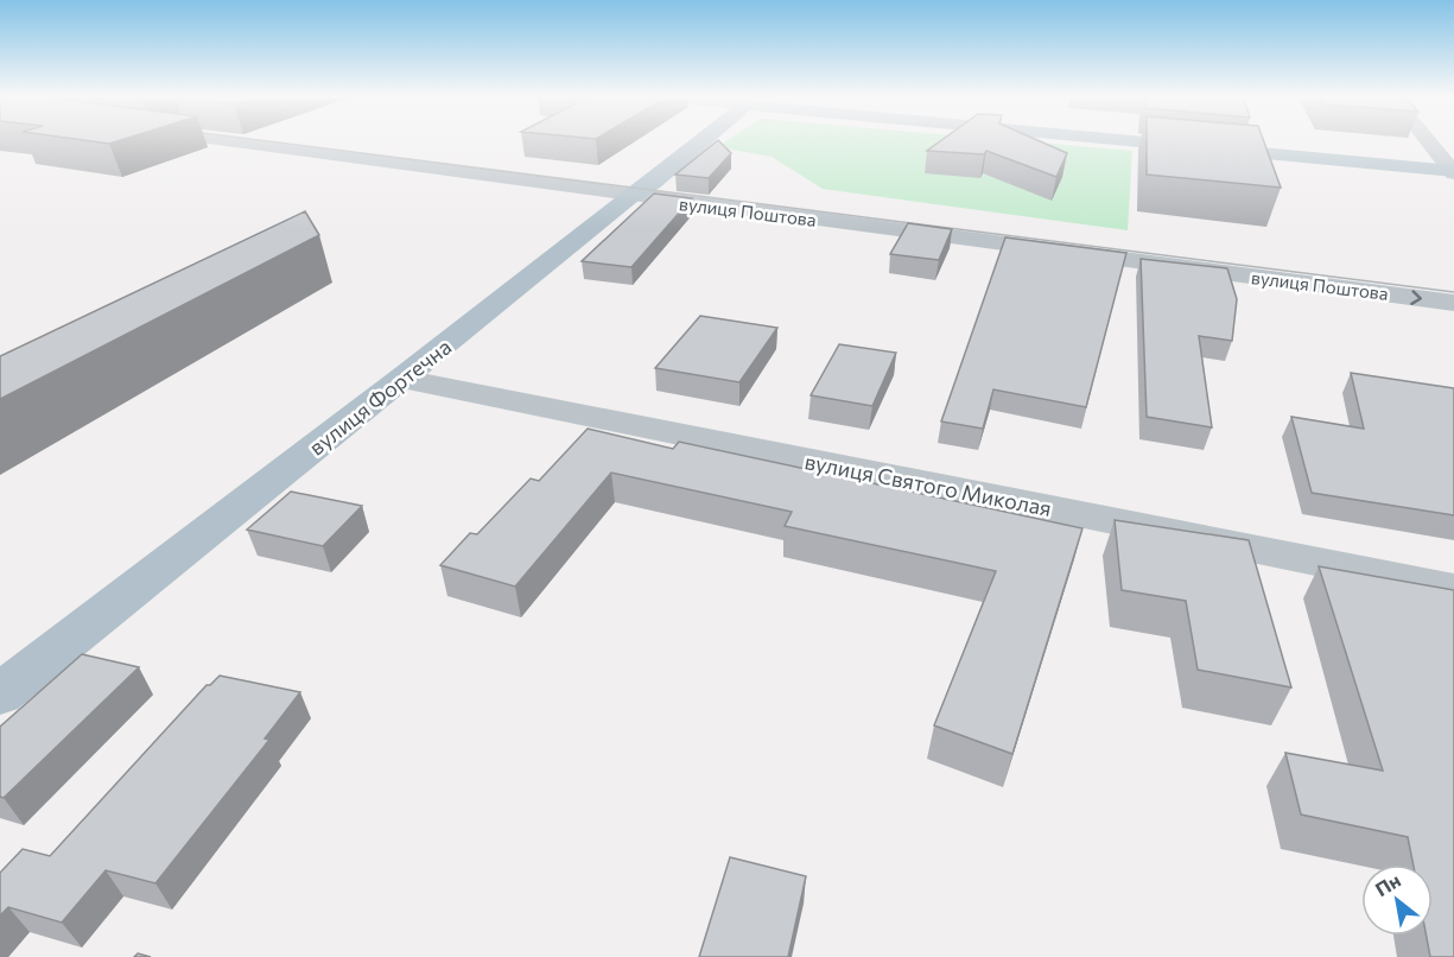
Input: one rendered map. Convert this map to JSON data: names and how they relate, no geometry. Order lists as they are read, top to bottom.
{
  "streets": {
    "main road": ["вулиця Фортечна"],
    "street": ["вулиця Поштова", "вулиця Святого Миколая"]
  },
  "crossings": [
    ["вулиця Поштова", "вулиця Фортечна"],
    ["вулиця Фортечна", "вулиця Святого Миколая"]
  ],
  "north": "top left"
}
